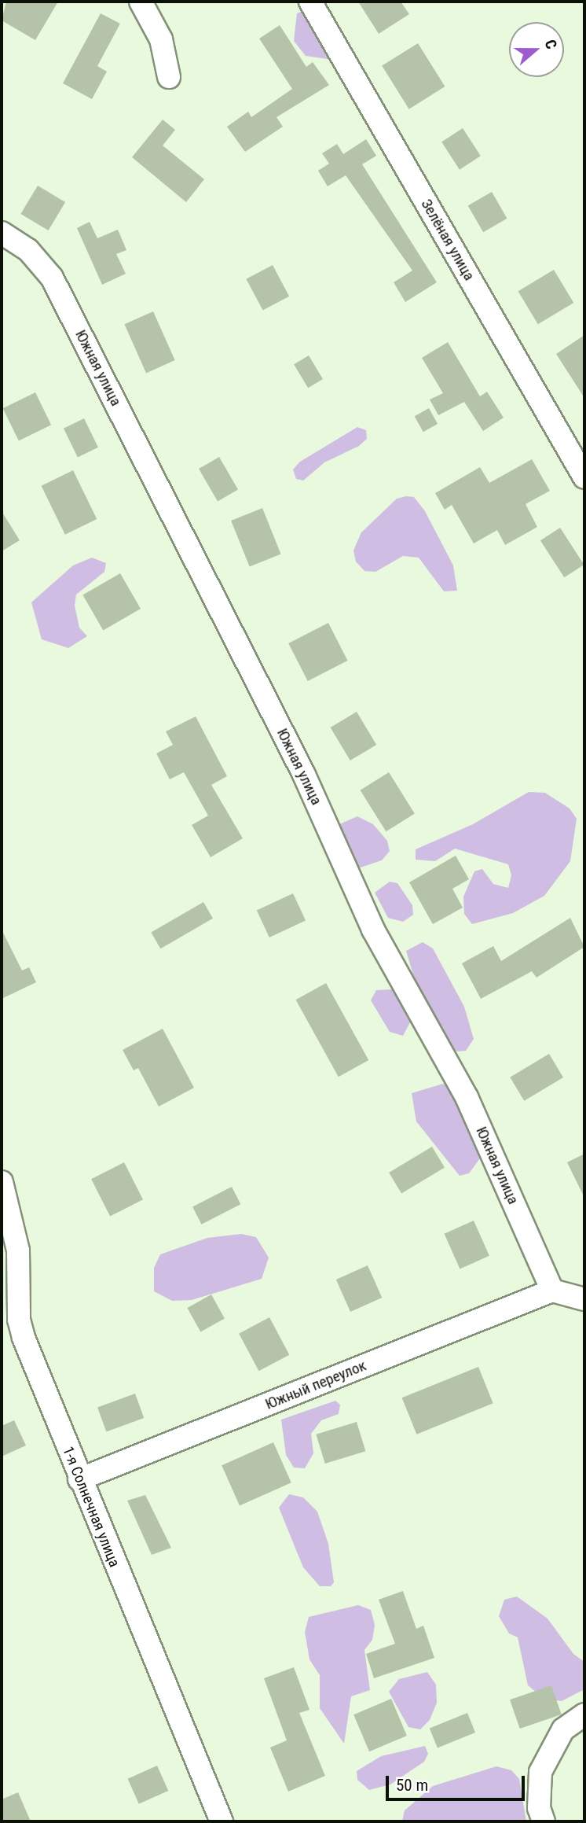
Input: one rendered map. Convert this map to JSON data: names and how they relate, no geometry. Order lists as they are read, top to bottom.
{
  "streets": {
    "street": [
      "Зелёная улица",
      "Южная улица",
      "Южный переулок",
      "1-я Солнечная улица"
    ]
  },
  "crossings": [
    ["Южная улица", "Южный переулок"],
    ["Южный переулок", "1-я Солнечная улица"]
  ],
  "scale_bar": "50 m",
  "north": "right"
}
